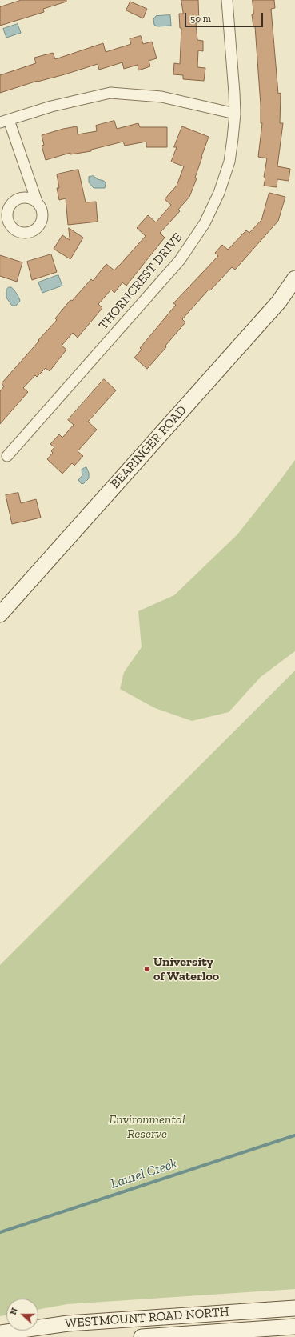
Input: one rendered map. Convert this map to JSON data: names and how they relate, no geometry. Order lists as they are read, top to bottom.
{
  "streets": {
    "main road": ["BEARINGER ROAD", "WESTMOUNT ROAD NORTH"],
    "street": ["THORNCREST DRIVE"]
  },
  "water": ["Laurel Creek"],
  "parks": ["Environmental Reserve"],
  "places": ["University of Waterloo"],
  "scale_bar": "50 m",
  "north": "left"
}
